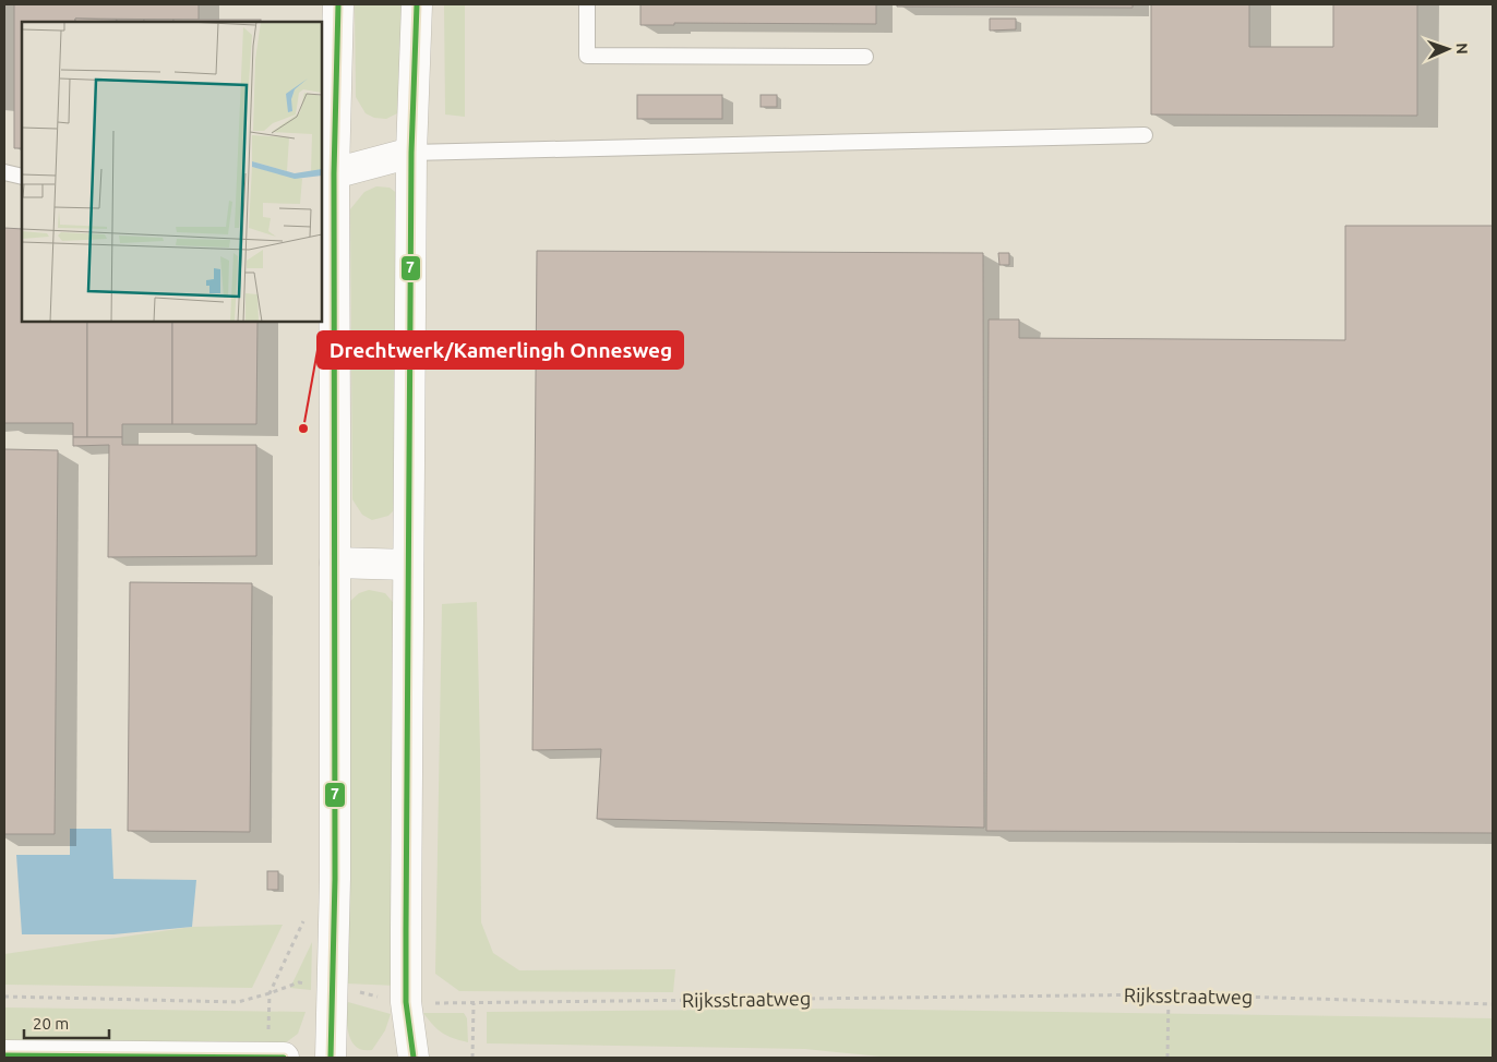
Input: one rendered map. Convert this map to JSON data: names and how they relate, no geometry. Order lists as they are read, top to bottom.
{
  "streets": {
    "path": ["Rijksstraatweg"]
  },
  "places": ["Drechtwerk/Kamerlingh Onnesweg"],
  "lines": ["transit line 7"],
  "scale_bar": "20 m",
  "north": "right"
}
